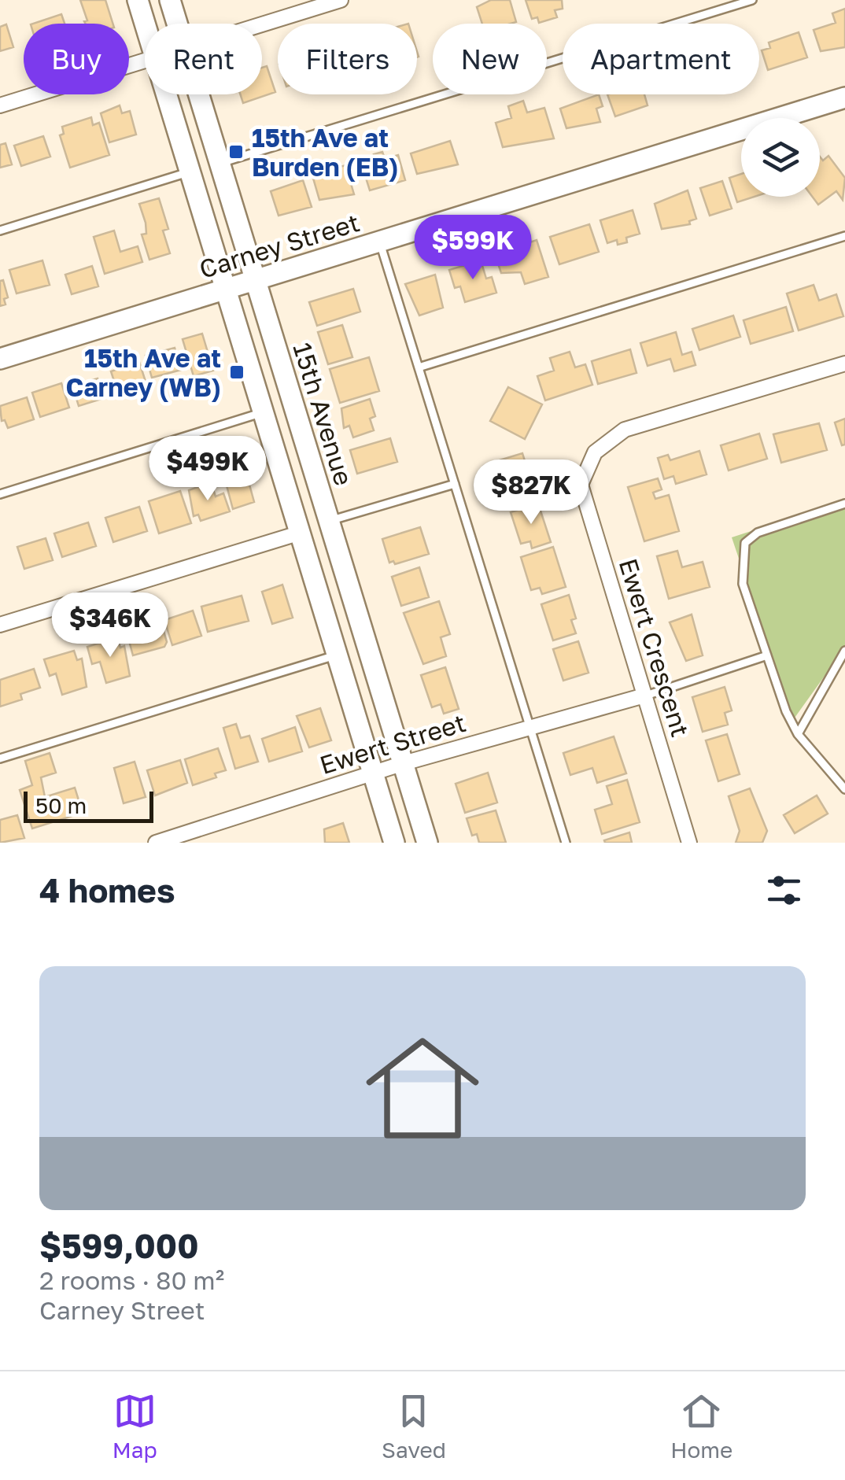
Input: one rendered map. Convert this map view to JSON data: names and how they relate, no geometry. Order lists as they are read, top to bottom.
{
  "streets": {
    "main road": ["Carney Street", "15th Avenue"],
    "street": ["Ewert Crescent", "Ewert Street"]
  },
  "crossings": [
    ["Carney Street", "15th Avenue"],
    ["15th Avenue", "Ewert Street"],
    ["Ewert Crescent", "Ewert Street"]
  ],
  "places": {
    "transit": ["15th Ave at Burden (EB)", "15th Ave at Carney (WB)"]
  },
  "scale_bar": "50 m",
  "page": {
    "chip": [
      "Buy",
      "Rent",
      "Filters",
      "New",
      "Apartment"
    ],
    "price": [
      "$599K",
      "$499K",
      "$827K",
      "$346K"
    ],
    "scale": "50 m",
    "heading": "4 homes",
    "list": [
      {
        "name": "$599,000",
        "note": "2 rooms · 80 m² · Carney Street"
      }
    ],
    "tabs": ["Map", "Saved", "Home"]
  }
}
